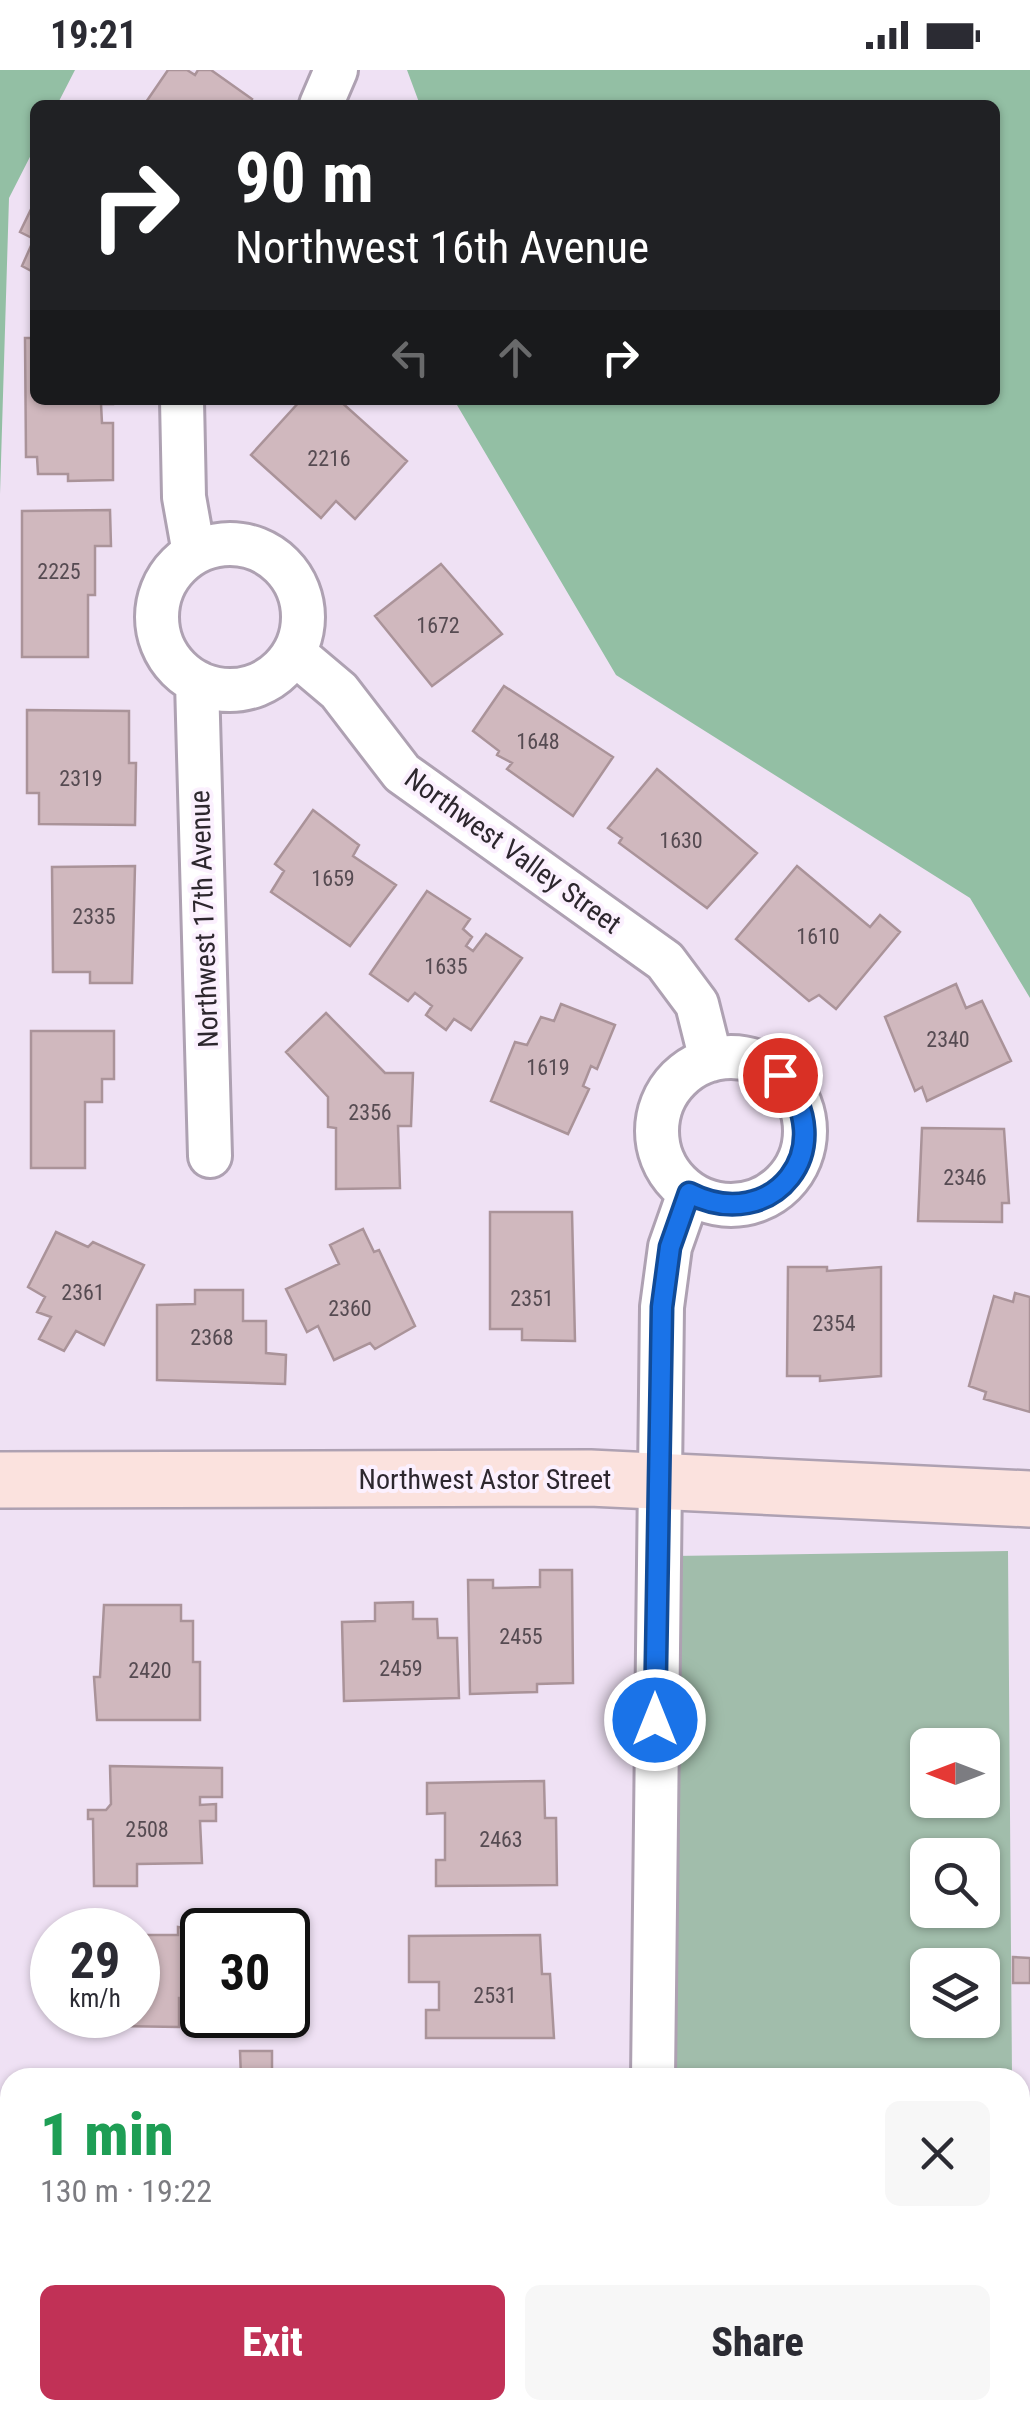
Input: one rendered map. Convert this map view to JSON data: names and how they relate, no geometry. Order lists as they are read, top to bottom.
{
  "streets": {
    "street": ["Northwest Valley Street", "Northwest 17th Avenue", "Northwest Astor Street"]
  },
  "crossings": [
    ["Northwest Valley Street", "Northwest 17th Avenue"]
  ],
  "house_numbers": [
    "2216",
    "2225",
    "1672",
    "1648",
    "2319",
    "1630",
    "1659",
    "2335",
    "1610",
    "1635",
    "2340",
    "1619",
    "2356",
    "2346",
    "2361",
    "2351",
    "2360",
    "2354",
    "2368",
    "2455",
    "2459",
    "2420",
    "2508",
    "2463",
    "2531"
  ],
  "north": "left",
  "page": {
    "status": "19:21",
    "turn": ["90 m", "Northwest 16th Avenue"],
    "speed": "29 km/h",
    "limit": "30",
    "heading": ["1 min", "130 m · 19:22"],
    "buttons": ["Exit", "Share"]
  }
}
